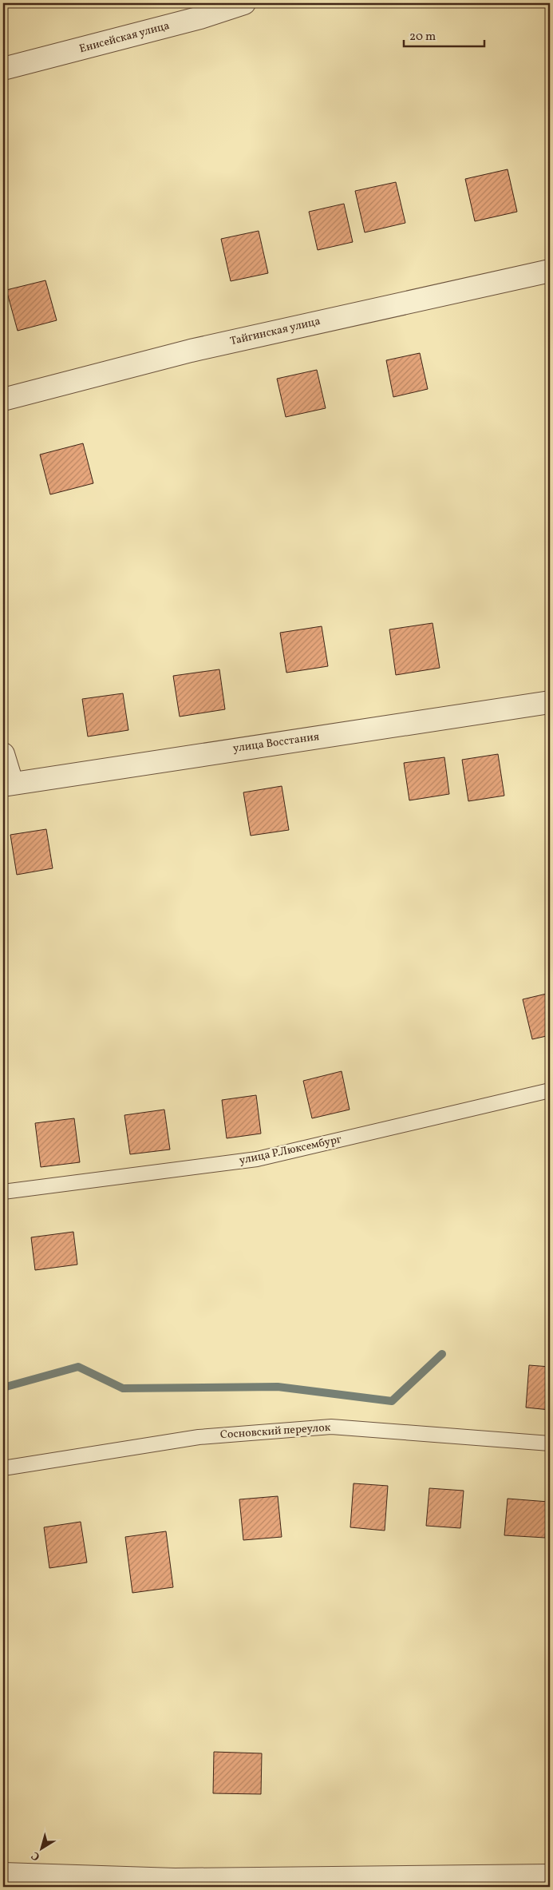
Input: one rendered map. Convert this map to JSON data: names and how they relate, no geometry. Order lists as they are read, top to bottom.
{
  "streets": {
    "street": ["Енисейская улица", "Тайгинская улица", "улица Восстания"],
    "lane": ["улица Р.Люксембург", "Сосновский переулок"]
  },
  "scale_bar": "20 m",
  "north": "bottom left"
}
